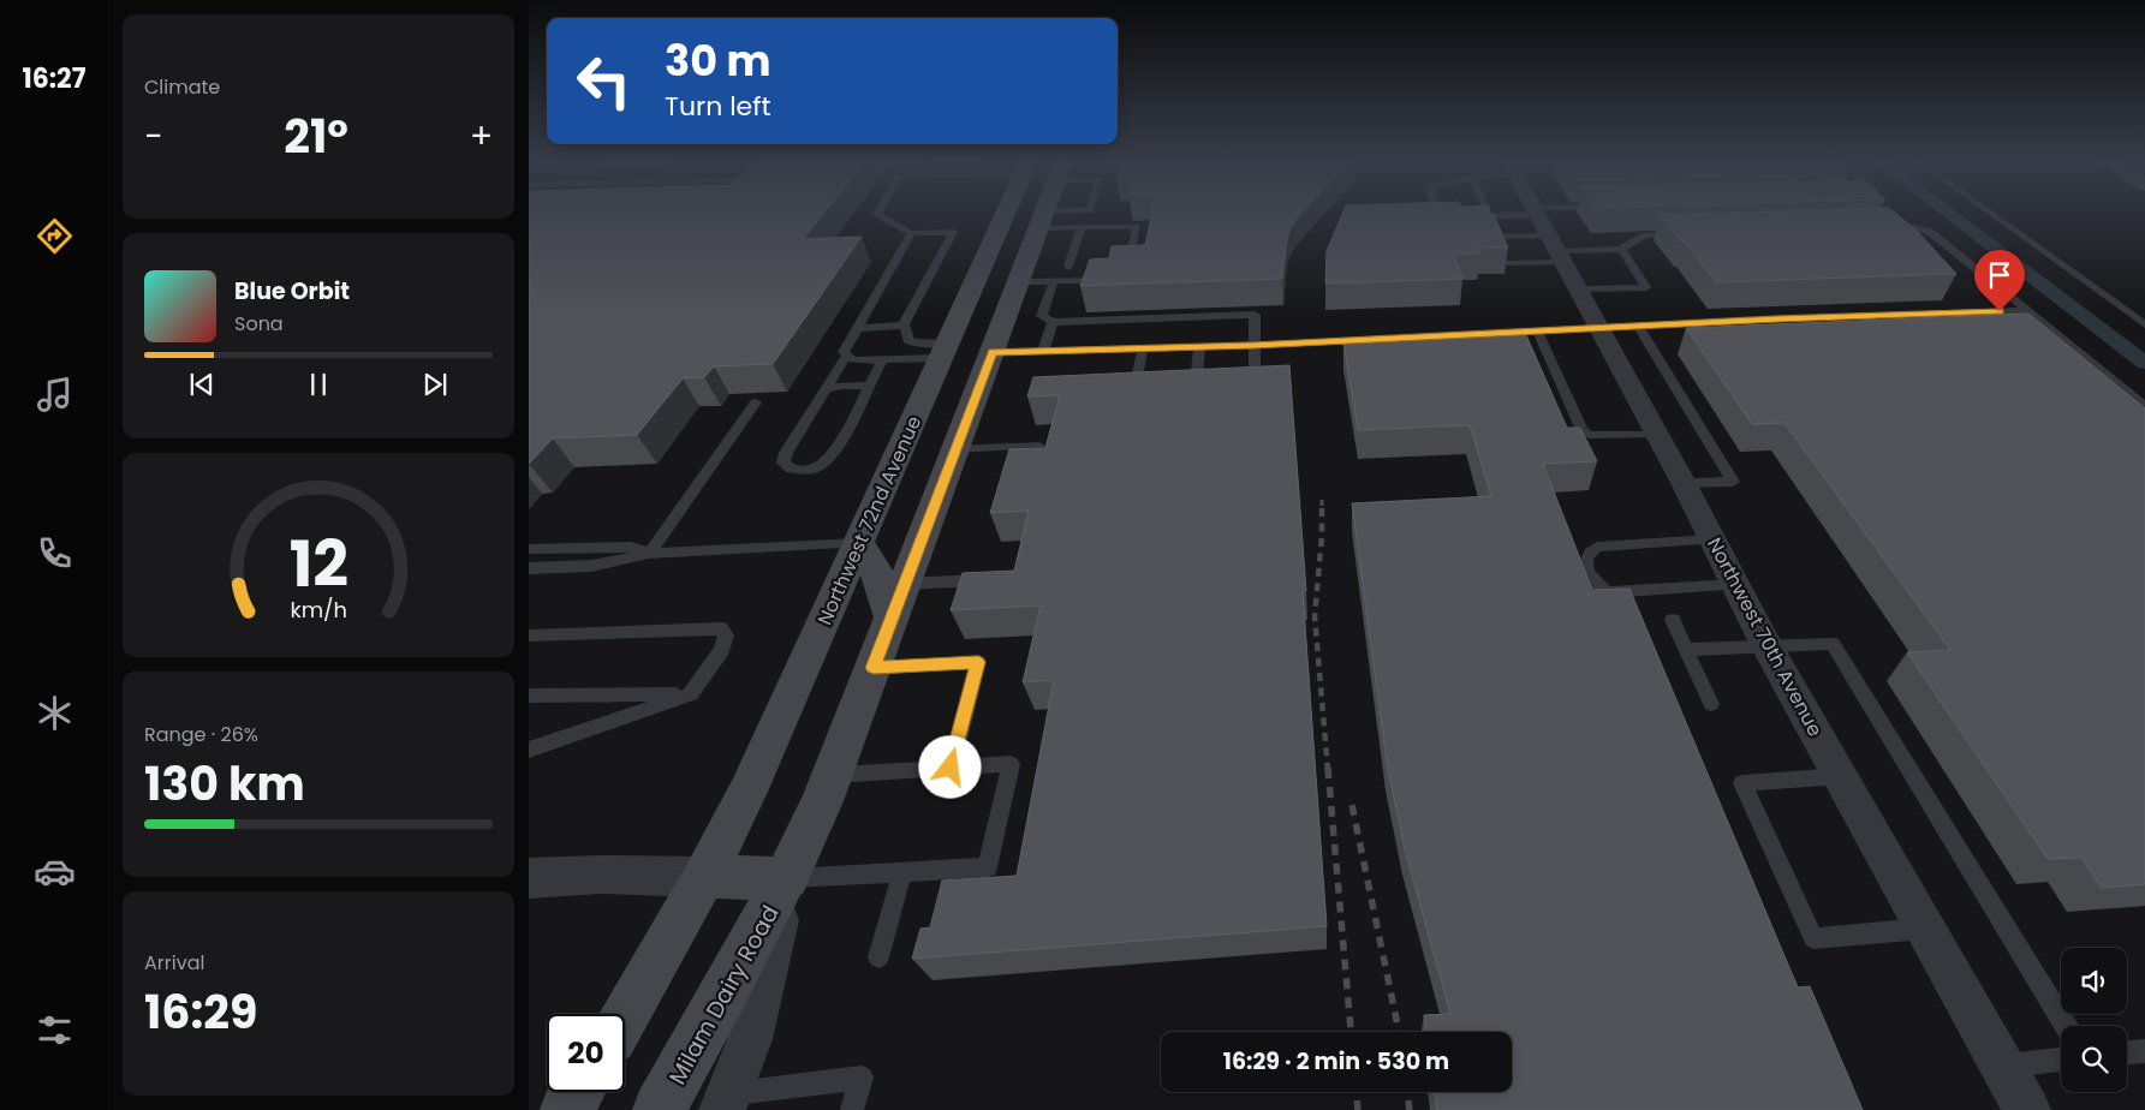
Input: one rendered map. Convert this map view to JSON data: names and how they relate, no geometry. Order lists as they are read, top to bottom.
{
  "streets": {
    "main road": ["Northwest 72nd Avenue", "Milam Dairy Road"],
    "street": ["Northwest 70th Avenue"]
  },
  "page": {
    "tabs": "16:27",
    "tile": [
      "Climate",
      ["Range · 26%", "130 km"],
      ["Arrival", "16:29"]
    ],
    "turn": ["30 m", "Turn left"],
    "heat": ["−", "21°", "+"],
    "song": ["Blue Orbit", "Sona"],
    "limit": "20",
    "trip": "16:29 · 2 min · 530 m",
    "gauge": ["12", "km/h"]
  }
}
